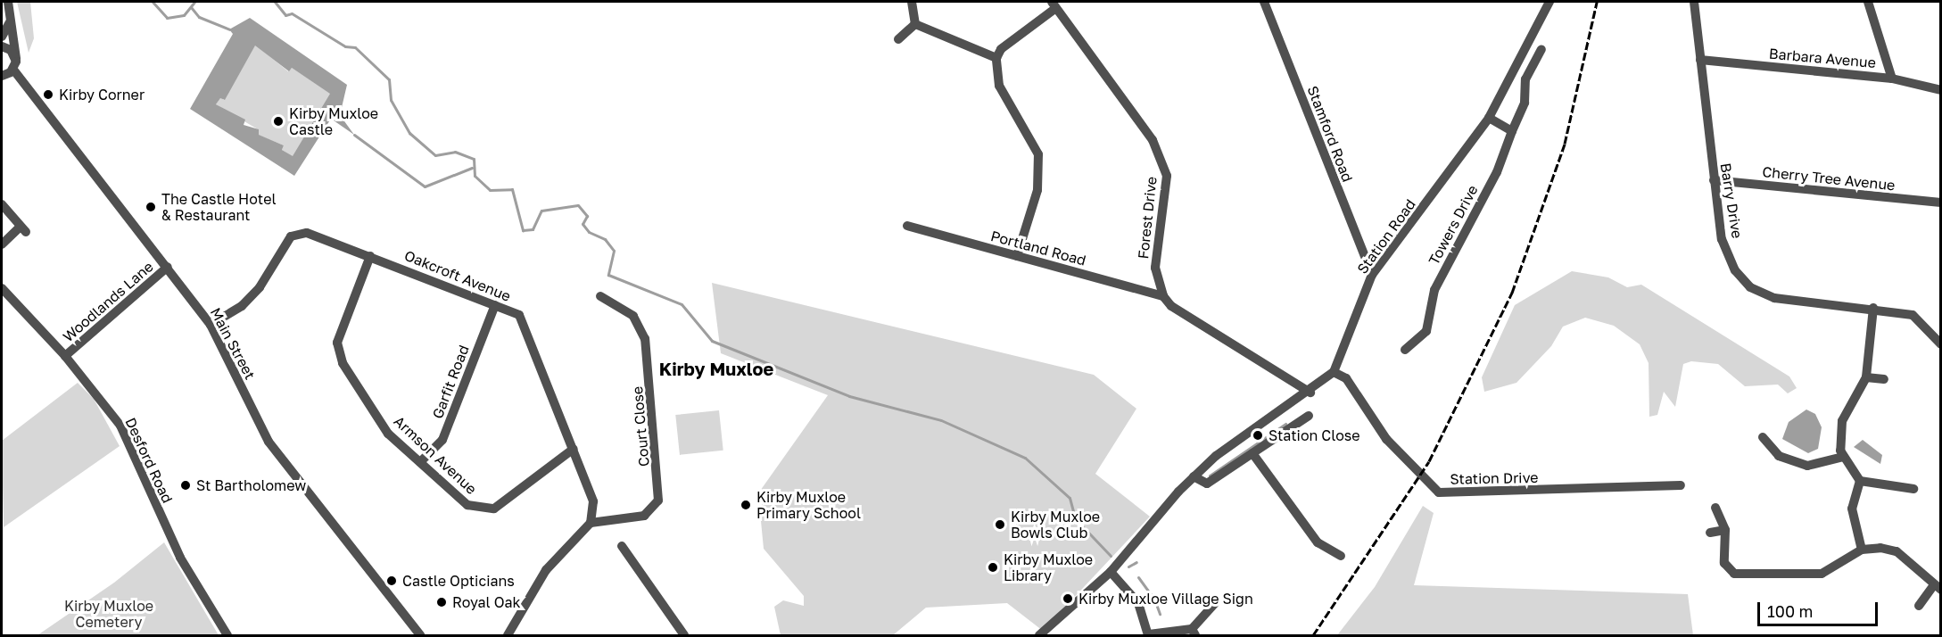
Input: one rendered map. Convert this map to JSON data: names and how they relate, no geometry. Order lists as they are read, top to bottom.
{
  "streets": {
    "street": [
      "Barbara Avenue",
      "Stamford Road",
      "Cherry Tree Avenue",
      "Barry Drive",
      "Forest Drive",
      "Towers Drive",
      "Station Road",
      "Portland Road",
      "Oakcroft Avenue",
      "Woodlands Lane",
      "Main Street",
      "Garfit Road",
      "Court Close",
      "Armson Avenue",
      "Desford Road",
      "Station Drive"
    ]
  },
  "crossings": [
    ["Barbara Avenue", "Barry Drive"],
    ["Stamford Road", "Station Road"],
    ["Cherry Tree Avenue", "Barry Drive"],
    ["Forest Drive", "Portland Road"],
    ["Station Road", "Station Drive"],
    ["Oakcroft Avenue", "Main Street"],
    ["Oakcroft Avenue", "Garfit Road"],
    ["Oakcroft Avenue", "Court Close"],
    ["Oakcroft Avenue", "Armson Avenue"],
    ["Woodlands Lane", "Main Street"],
    ["Woodlands Lane", "Desford Road"],
    ["Garfit Road", "Armson Avenue"]
  ],
  "districts": ["Kirby Muxloe"],
  "parks": ["Kirby Muxloe Cemetery"],
  "places": [
    "Kirby Corner",
    "Kirby Muxloe Castle",
    "The Castle Hotel & Restaurant",
    "Station Close",
    "St Bartholomew",
    "Kirby Muxloe Primary School",
    "Kirby Muxloe Bowls Club",
    "Kirby Muxloe Library",
    "Castle Opticians",
    "Kirby Muxloe Village Sign",
    "Royal Oak"
  ],
  "scale_bar": "100 m"
}
